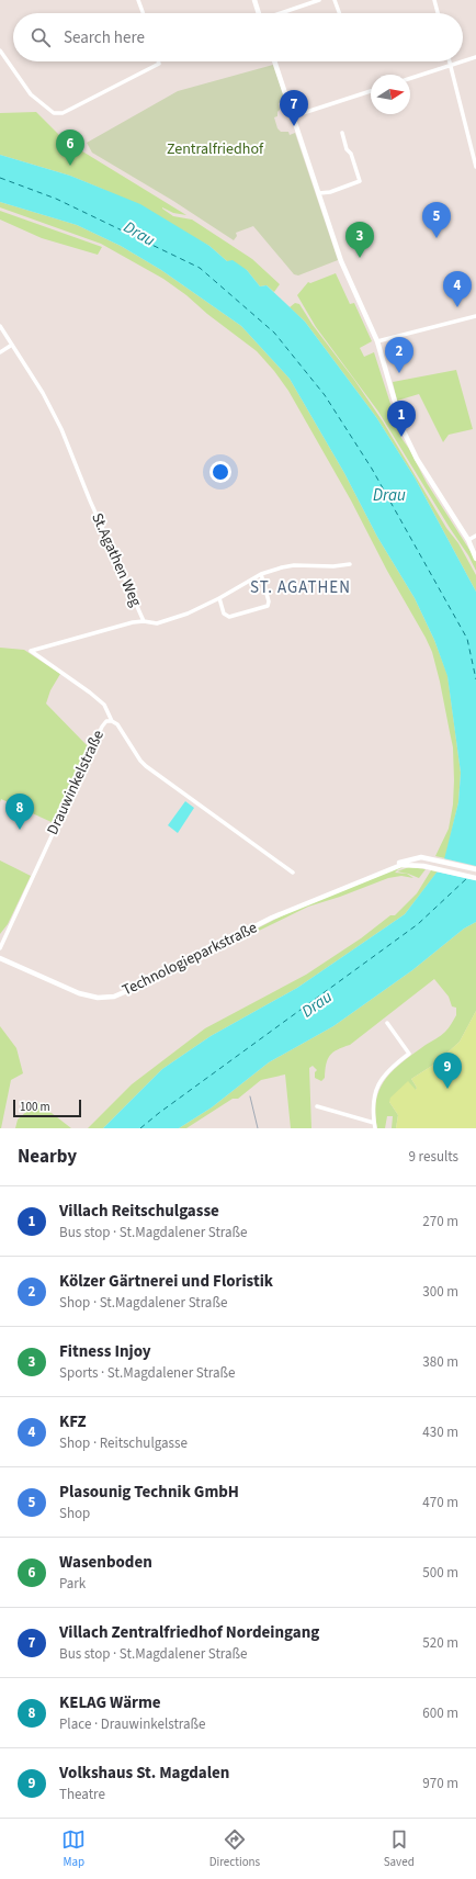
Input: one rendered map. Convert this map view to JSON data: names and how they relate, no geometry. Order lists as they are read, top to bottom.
{
  "streets": {
    "street": ["St.Agathen Weg", "Drauwinkelstraße", "Technologieparkstraße"]
  },
  "crossings": [
    ["St.Agathen Weg", "Drauwinkelstraße"]
  ],
  "districts": ["ST. AGATHEN"],
  "water": ["Drau"],
  "parks": ["Zentralfriedhof"],
  "scale_bar": "100 m",
  "north": "right",
  "page": {
    "search": "Search here",
    "pins": [
      "7",
      "6",
      "5",
      "3",
      "4",
      "2",
      "1",
      "8",
      "9"
    ],
    "scale": "100 m",
    "heading": ["Nearby", "9 results"],
    "list": [
      {
        "mark": "1",
        "name": "Villach Reitschulgasse",
        "note": "Bus stop · St.Magdalener Straße",
        "value": "270 m"
      },
      {
        "mark": "2",
        "name": "Kölzer Gärtnerei und Floristik",
        "note": "Shop · St.Magdalener Straße",
        "value": "300 m"
      },
      {
        "mark": "3",
        "name": "Fitness Injoy",
        "note": "Sports · St.Magdalener Straße",
        "value": "380 m"
      },
      {
        "mark": "4",
        "name": "KFZ",
        "note": "Shop · Reitschulgasse",
        "value": "430 m"
      },
      {
        "mark": "5",
        "name": "Plasounig Technik GmbH",
        "note": "Shop",
        "value": "470 m"
      },
      {
        "mark": "6",
        "name": "Wasenboden",
        "note": "Park",
        "value": "500 m"
      },
      {
        "mark": "7",
        "name": "Villach Zentralfriedhof Nordeingang",
        "note": "Bus stop · St.Magdalener Straße",
        "value": "520 m"
      },
      {
        "mark": "8",
        "name": "KELAG Wärme",
        "note": "Place · Drauwinkelstraße",
        "value": "600 m"
      },
      {
        "mark": "9",
        "name": "Volkshaus St. Magdalen",
        "note": "Theatre",
        "value": "970 m"
      }
    ],
    "nav": ["Map", "Directions", "Saved"]
  }
}
